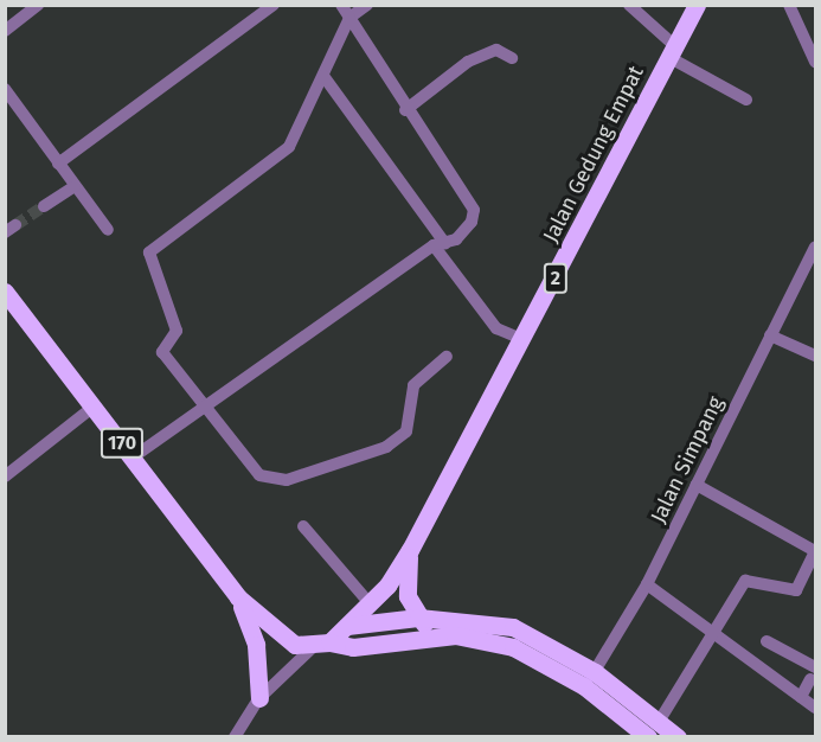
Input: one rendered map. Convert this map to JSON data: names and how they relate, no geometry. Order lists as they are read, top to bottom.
{
  "streets": {
    "main road": ["Jalan Gedung Empat", "2", "170"],
    "street": ["Jalan Simpang"]
  }
}
